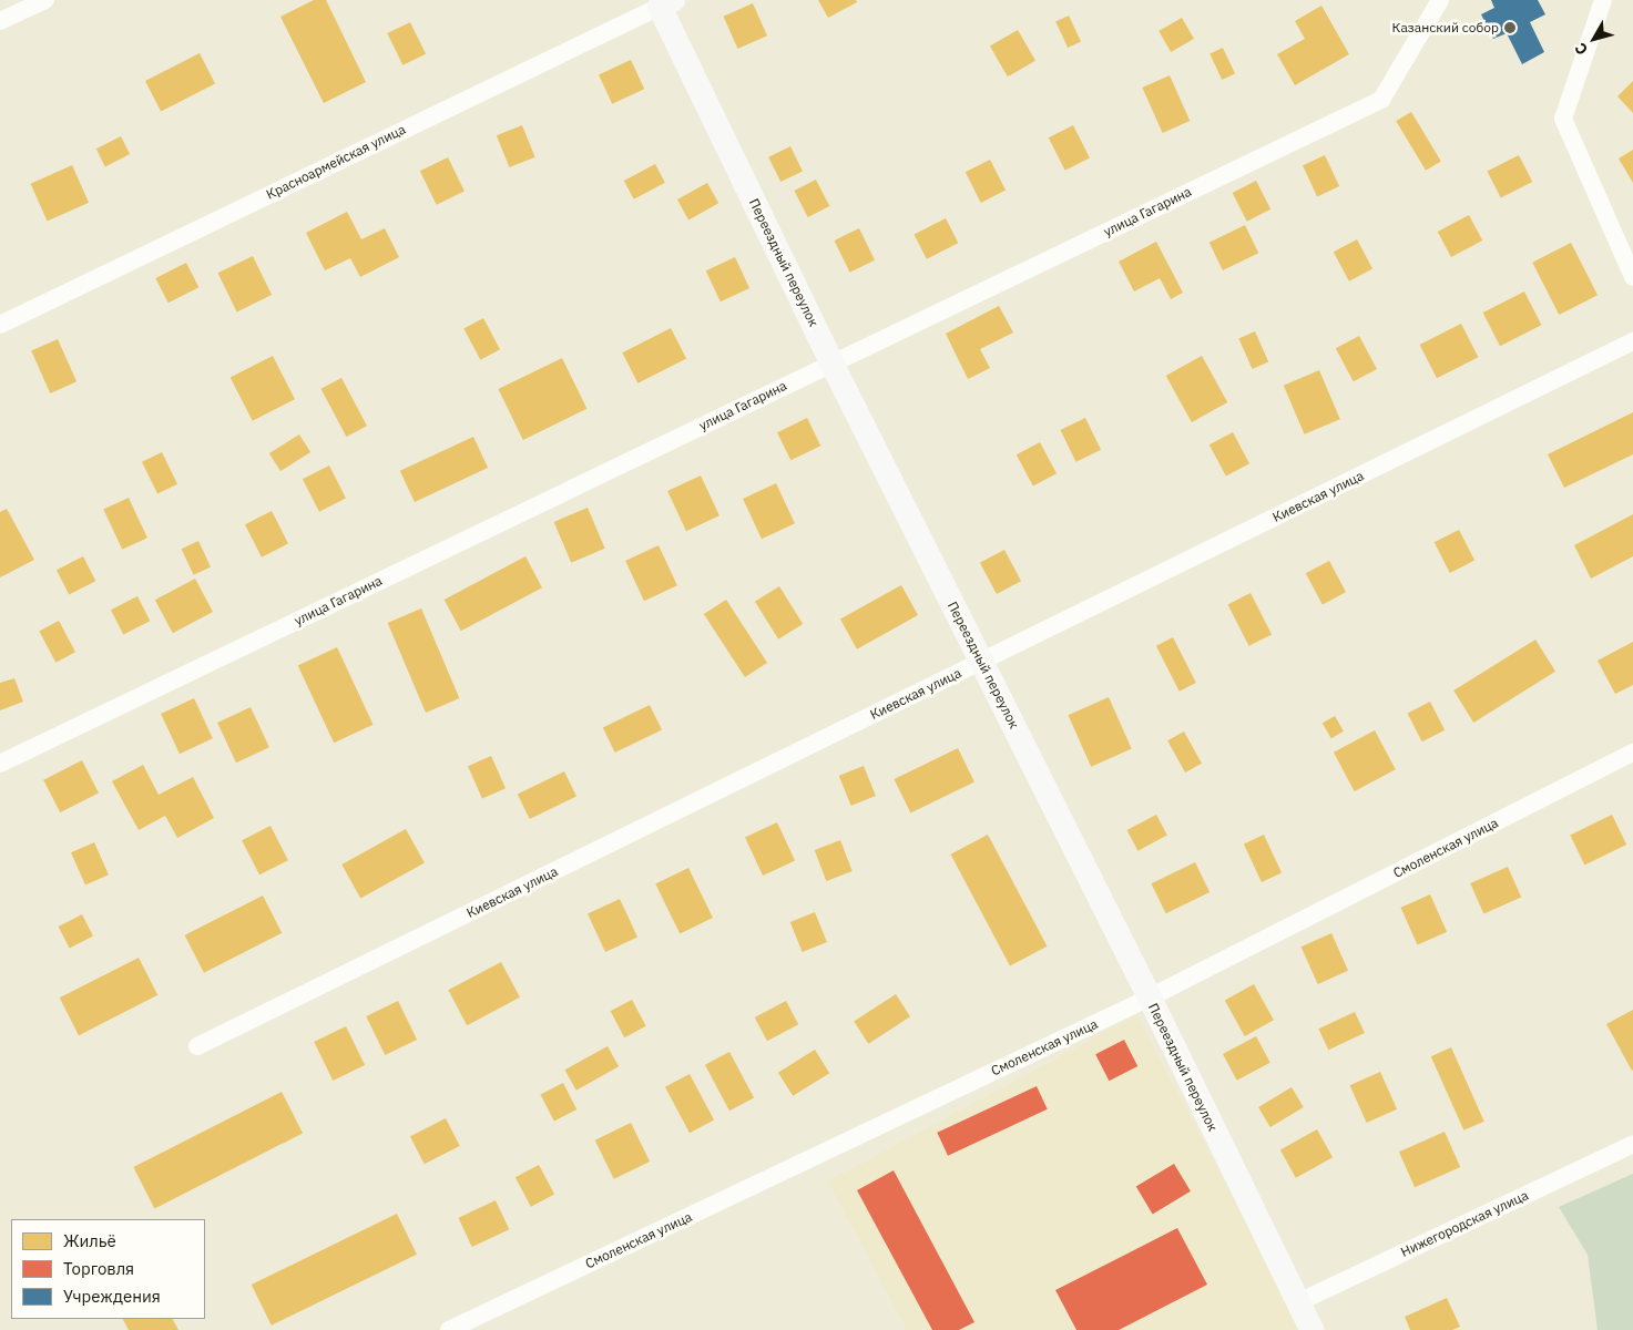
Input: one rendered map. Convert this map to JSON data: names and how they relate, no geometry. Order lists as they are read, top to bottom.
{
  "streets": {
    "street": [
      "Красноармейская улица",
      "улица Гагарина",
      "Переездный переулок",
      "Киевская улица",
      "Смоленская улица",
      "Нижегородская улица"
    ]
  },
  "crossings": [
    ["Красноармейская улица", "Переездный переулок"],
    ["улица Гагарина", "Переездный переулок"],
    ["Переездный переулок", "Киевская улица"],
    ["Переездный переулок", "Смоленская улица"],
    ["Переездный переулок", "Нижегородская улица"]
  ],
  "places": ["Казанский собор"],
  "legend": ["Жильё", "Торговля", "Учреждения"],
  "north": "bottom left"
}
